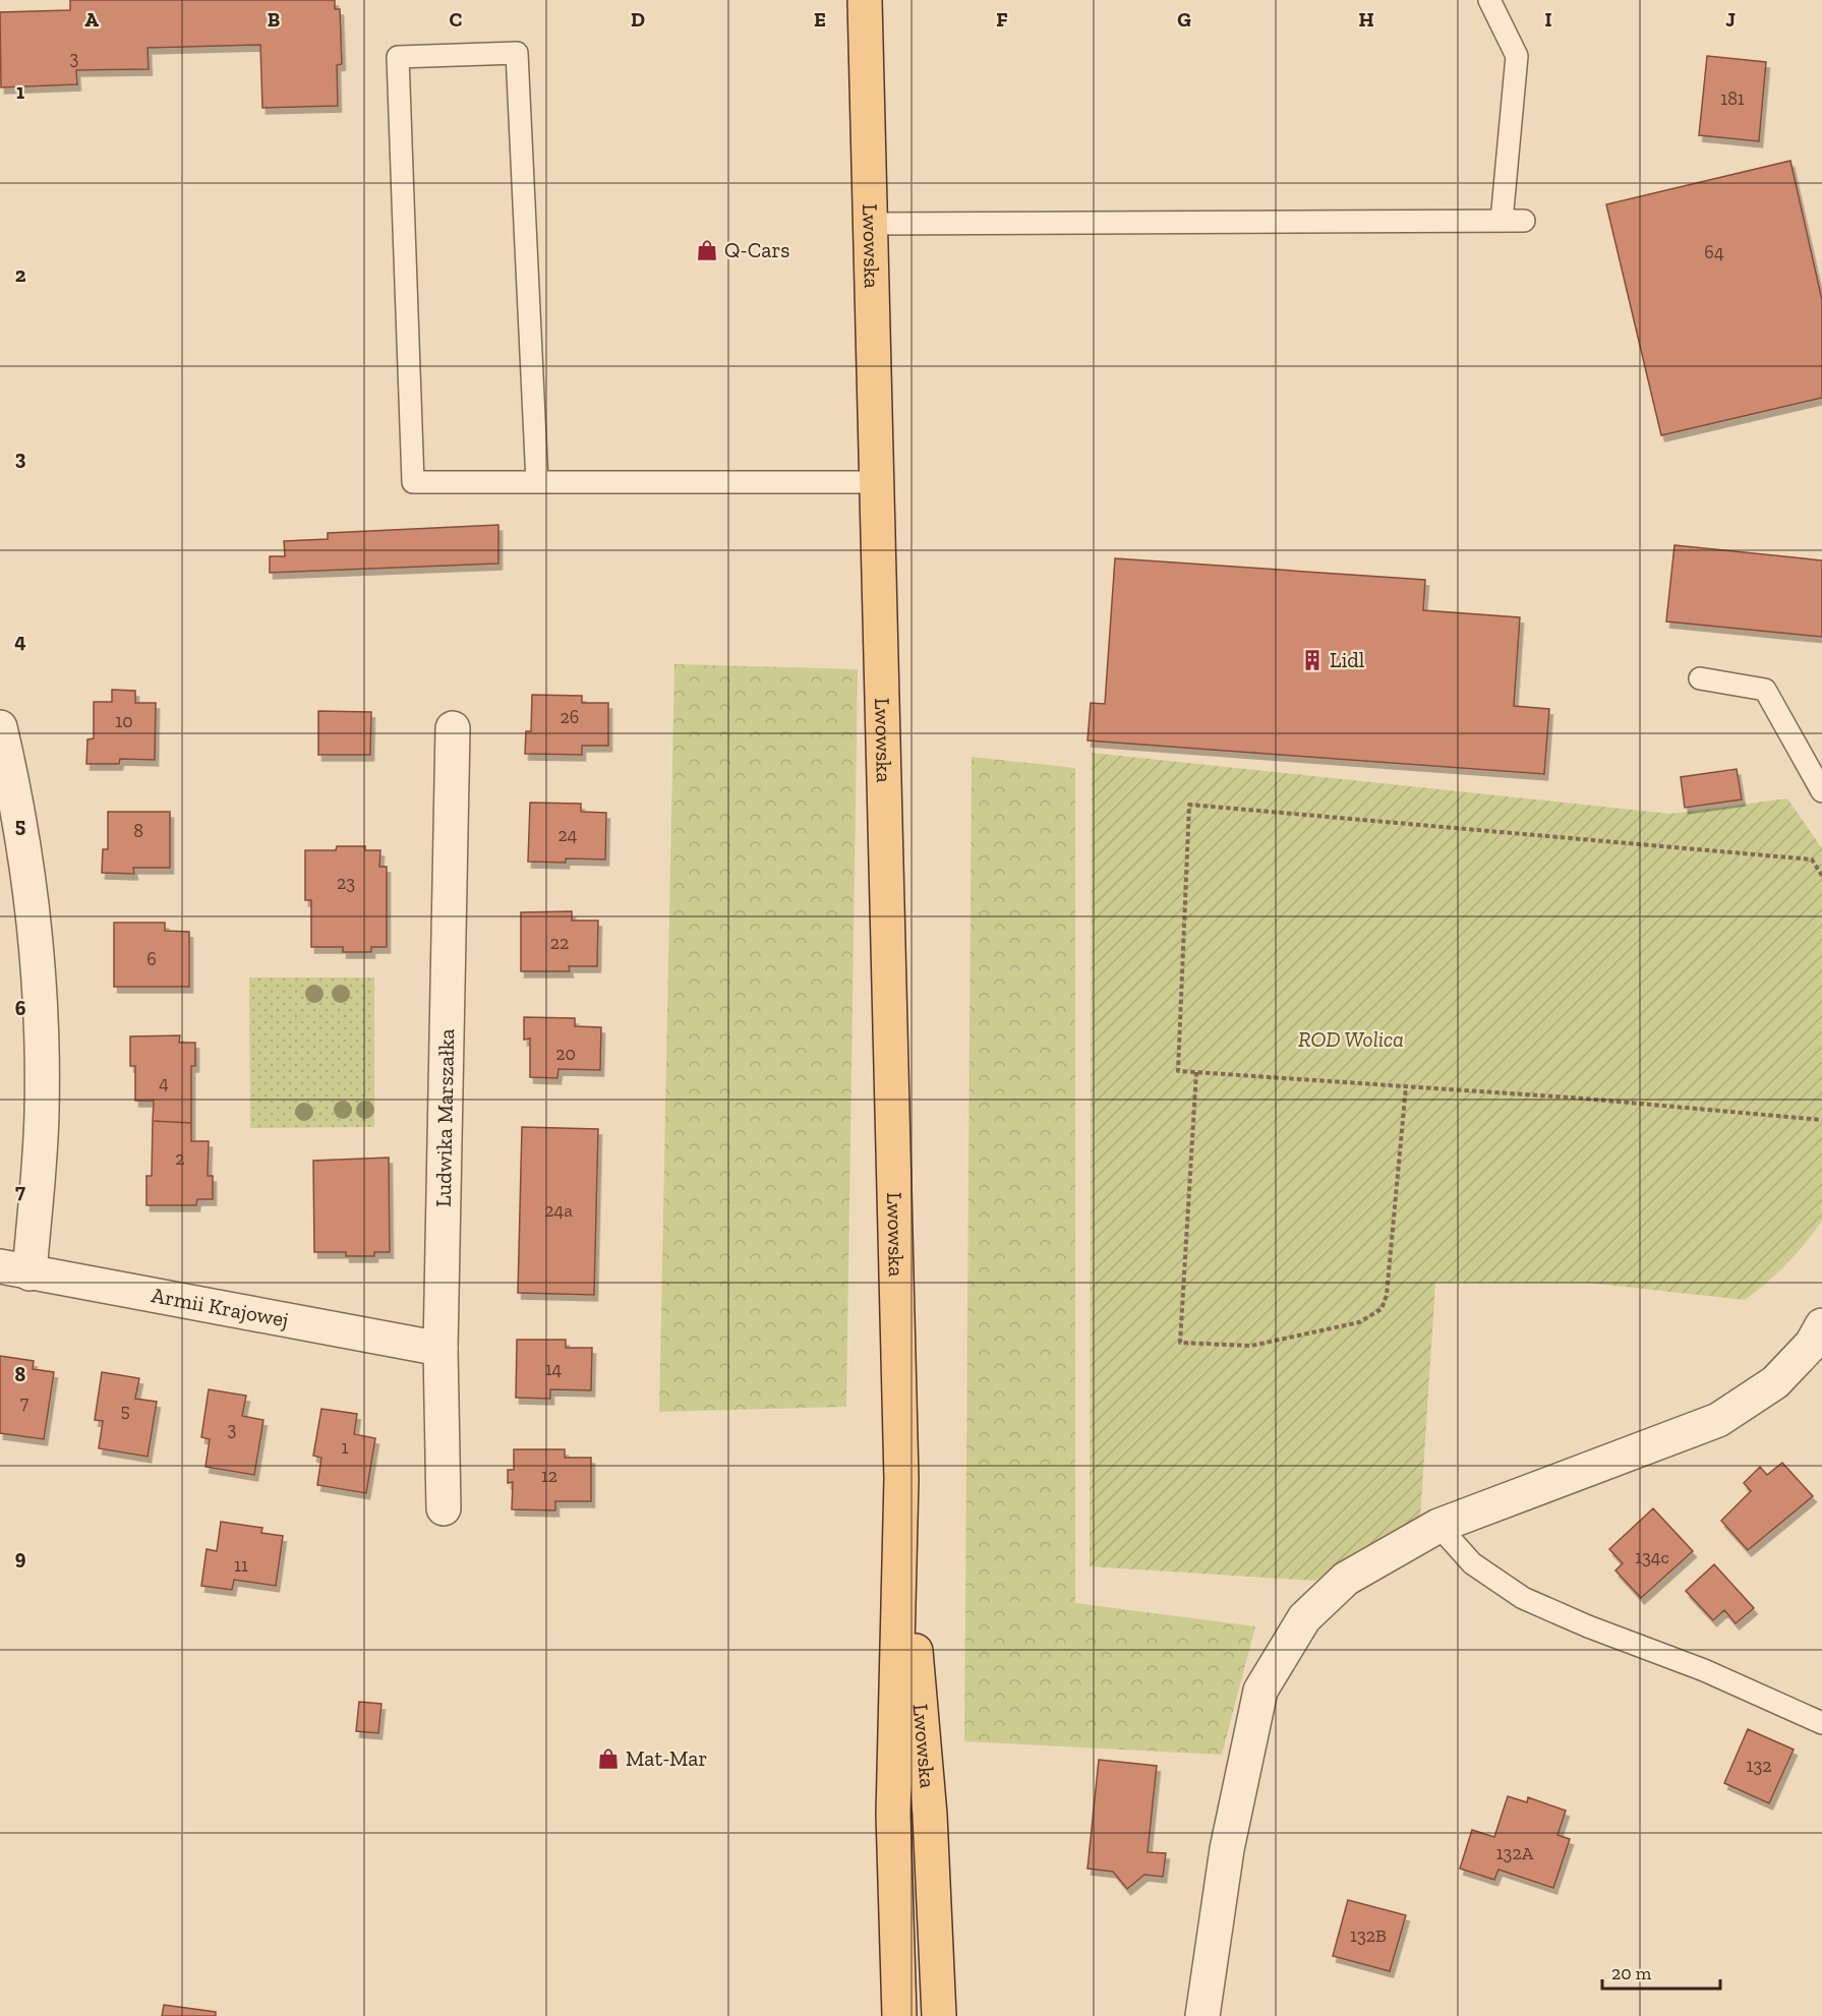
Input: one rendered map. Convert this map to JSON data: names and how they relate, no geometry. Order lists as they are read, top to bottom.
{
  "streets": {
    "main road": ["Lwowska"],
    "street": ["Ludwika Marszałka", "Armii Krajowej"]
  },
  "crossings": [
    ["Ludwika Marszałka", "Armii Krajowej"]
  ],
  "parks": ["ROD Wolica"],
  "places": {
    "shop": ["Q-Cars", "Mat-Mar"],
    "building": ["Lidl"]
  },
  "house_numbers": [
    "3",
    "181",
    "64",
    "26",
    "10",
    "8",
    "24",
    "23",
    "22",
    "6",
    "20",
    "4",
    "2",
    "24a",
    "14",
    "7",
    "5",
    "3",
    "1",
    "12",
    "134c",
    "11",
    "132",
    "132A",
    "132B"
  ],
  "scale_bar": "20 m",
  "grid": {
    "columns": [
      "A",
      "B",
      "C",
      "D",
      "E",
      "F",
      "G",
      "H",
      "I",
      "J"
    ],
    "rows": [
      "1",
      "2",
      "3",
      "4",
      "5",
      "6",
      "7",
      "8",
      "9"
    ]
  }
}
